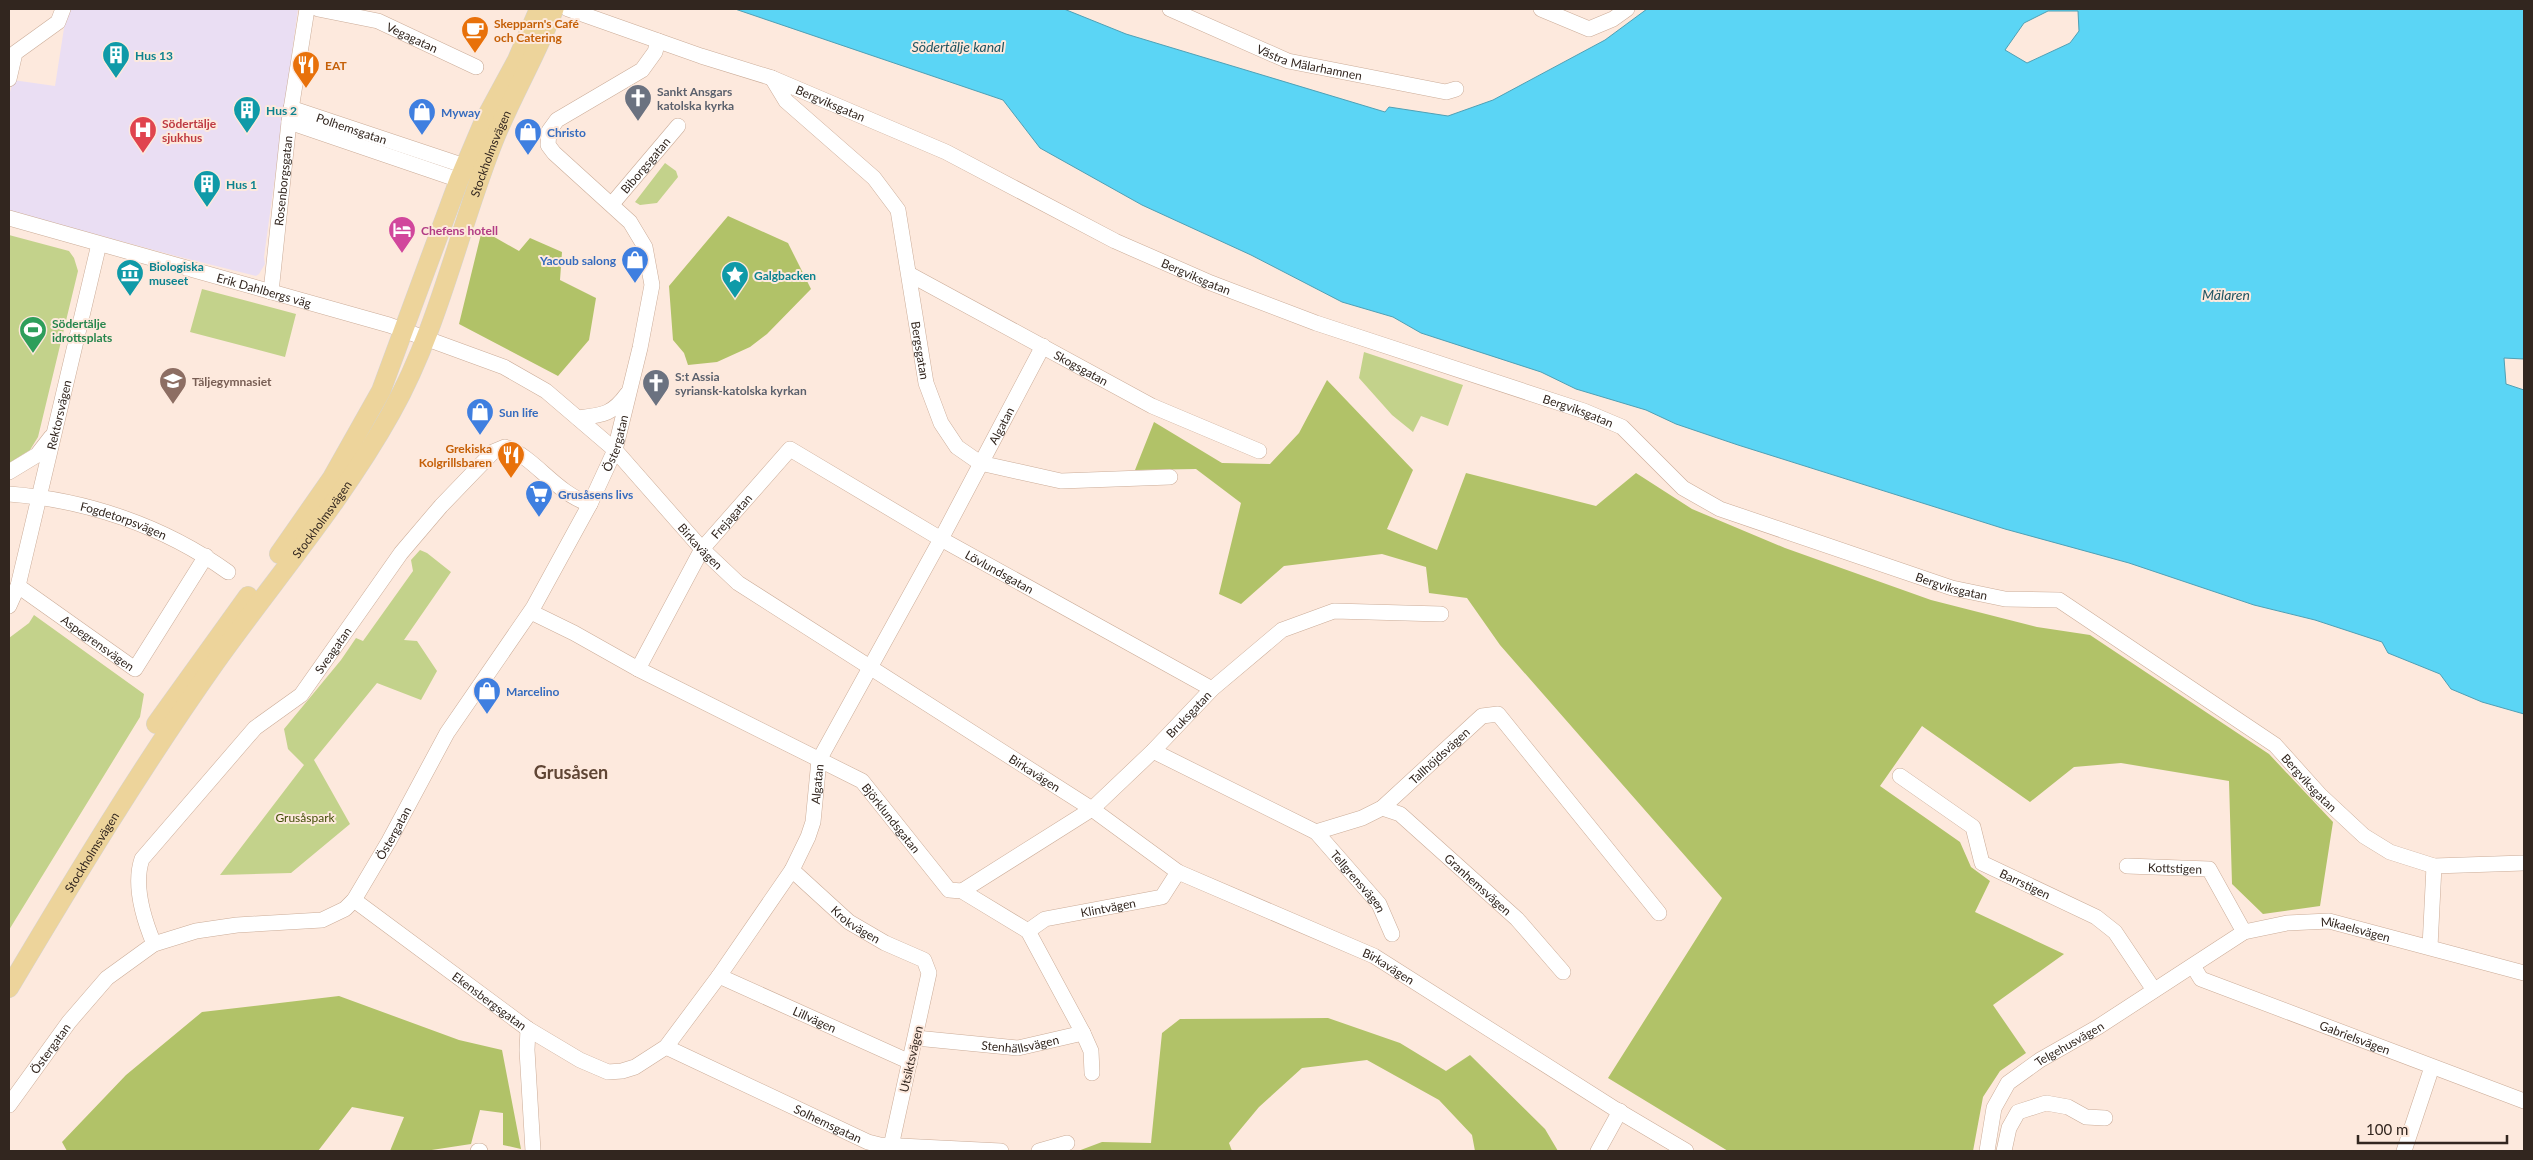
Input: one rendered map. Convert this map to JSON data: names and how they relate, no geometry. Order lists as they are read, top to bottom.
{
  "streets": {
    "main road": ["Stockholmsvägen"],
    "street": [
      "Vegagatan",
      "Västra Mälarhamnen",
      "Bergviksgatan",
      "Polhemsgatan",
      "Biborgsgatan",
      "Rosenborgsgatan",
      "Erik Dahlbergs väg",
      "Bergsgatan",
      "Skogsgatan",
      "Rektorsvägen",
      "Algatan",
      "Östergatan",
      "Frejagatan",
      "Fogdetorpsvägen",
      "Birkavägen",
      "Lövlundsgatan",
      "Aspegrensvägen",
      "Sveagatan",
      "Bruksgatan",
      "Tallhöjdsvägen",
      "Björklundsgatan",
      "Kottstigen",
      "Tellgrensvägen",
      "Barrstigen",
      "Granhemsvägen",
      "Klintvägen",
      "Krokvägen",
      "Mikaelsvägen",
      "Ekensbergsgatan",
      "Lillvägen",
      "Gabrielsvägen",
      "Stenhällsvägen",
      "Telgehusvägen",
      "Utsiktsvägen",
      "Solhemsgatan"
    ]
  },
  "crossings": [
    ["Bergviksgatan", "Stockholmsvägen"],
    ["Bergviksgatan", "Bergsgatan"],
    ["Bergviksgatan", "Östergatan"],
    ["Polhemsgatan", "Stockholmsvägen"],
    ["Polhemsgatan", "Rosenborgsgatan"],
    ["Stockholmsvägen", "Erik Dahlbergs väg"],
    ["Stockholmsvägen", "Birkavägen"],
    ["Biborgsgatan", "Östergatan"],
    ["Rosenborgsgatan", "Erik Dahlbergs väg"],
    ["Erik Dahlbergs väg", "Rektorsvägen"],
    ["Erik Dahlbergs väg", "Birkavägen"],
    ["Bergsgatan", "Skogsgatan"],
    ["Bergsgatan", "Algatan"],
    ["Skogsgatan", "Algatan"],
    ["Rektorsvägen", "Fogdetorpsvägen"],
    ["Rektorsvägen", "Aspegrensvägen"],
    ["Algatan", "Birkavägen"],
    ["Algatan", "Lövlundsgatan"],
    ["Algatan", "Björklundsgatan"],
    ["Algatan", "Krokvägen"],
    ["Algatan", "Ekensbergsgatan"],
    ["Algatan", "Lillvägen"],
    ["Algatan", "Solhemsgatan"],
    ["Östergatan", "Birkavägen"],
    ["Östergatan", "Sveagatan"],
    ["Östergatan", "Björklundsgatan"],
    ["Östergatan", "Ekensbergsgatan"],
    ["Frejagatan", "Birkavägen"],
    ["Frejagatan", "Lövlundsgatan"],
    ["Frejagatan", "Björklundsgatan"],
    ["Fogdetorpsvägen", "Aspegrensvägen"],
    ["Birkavägen", "Bruksgatan"],
    ["Birkavägen", "Klintvägen"],
    ["Lövlundsgatan", "Bruksgatan"],
    ["Bruksgatan", "Björklundsgatan"],
    ["Tallhöjdsvägen", "Tellgrensvägen"],
    ["Tallhöjdsvägen", "Granhemsvägen"],
    ["Björklundsgatan", "Klintvägen"],
    ["Kottstigen", "Mikaelsvägen"],
    ["Barrstigen", "Telgehusvägen"],
    ["Krokvägen", "Utsiktsvägen"],
    ["Mikaelsvägen", "Gabrielsvägen"],
    ["Mikaelsvägen", "Telgehusvägen"],
    ["Lillvägen", "Utsiktsvägen"],
    ["Gabrielsvägen", "Telgehusvägen"],
    ["Stenhällsvägen", "Utsiktsvägen"],
    ["Utsiktsvägen", "Solhemsgatan"]
  ],
  "districts": ["Grusåsen"],
  "water": ["Södertälje kanal", "Mälaren"],
  "parks": ["Grusåspark"],
  "places": {
    "cafe": ["Skepparn's Café och Catering"],
    "building": ["Hus 13", "Hus 2", "Hus 1"],
    "restaurant": ["EAT", "Grekiska Kolgrillsbaren"],
    "church": ["Sankt Ansgars katolska kyrka", "S:t Assia syriansk-katolska kyrkan"],
    "shop": [
      "Myway",
      "Christo",
      "Yacoub salong",
      "Sun life",
      "Marcelino"
    ],
    "hospital": ["Södertälje sjukhus"],
    "hotel": ["Chefens hotell"],
    "museum": ["Biologiska museet"],
    "place": ["Galgbacken"],
    "sports": ["Södertälje idrottsplats"],
    "school or university": ["Täljegymnasiet"],
    "supermarket": ["Grusåsens livs"]
  },
  "scale_bar": "100 m"
}
